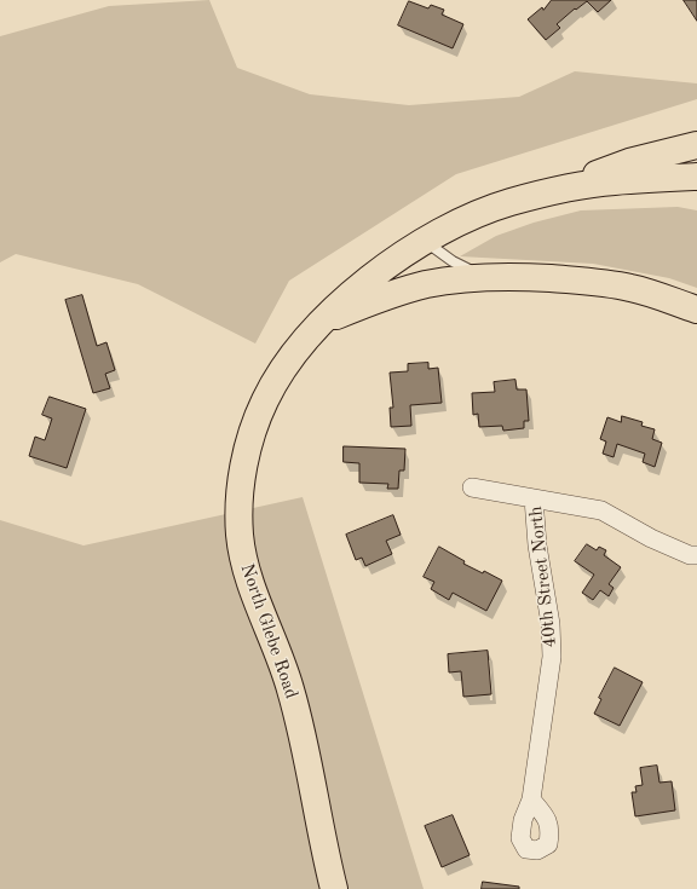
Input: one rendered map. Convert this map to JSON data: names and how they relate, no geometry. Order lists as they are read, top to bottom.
{
  "streets": {
    "main road": ["North Glebe Road"],
    "street": ["40th Street North"]
  }
}
